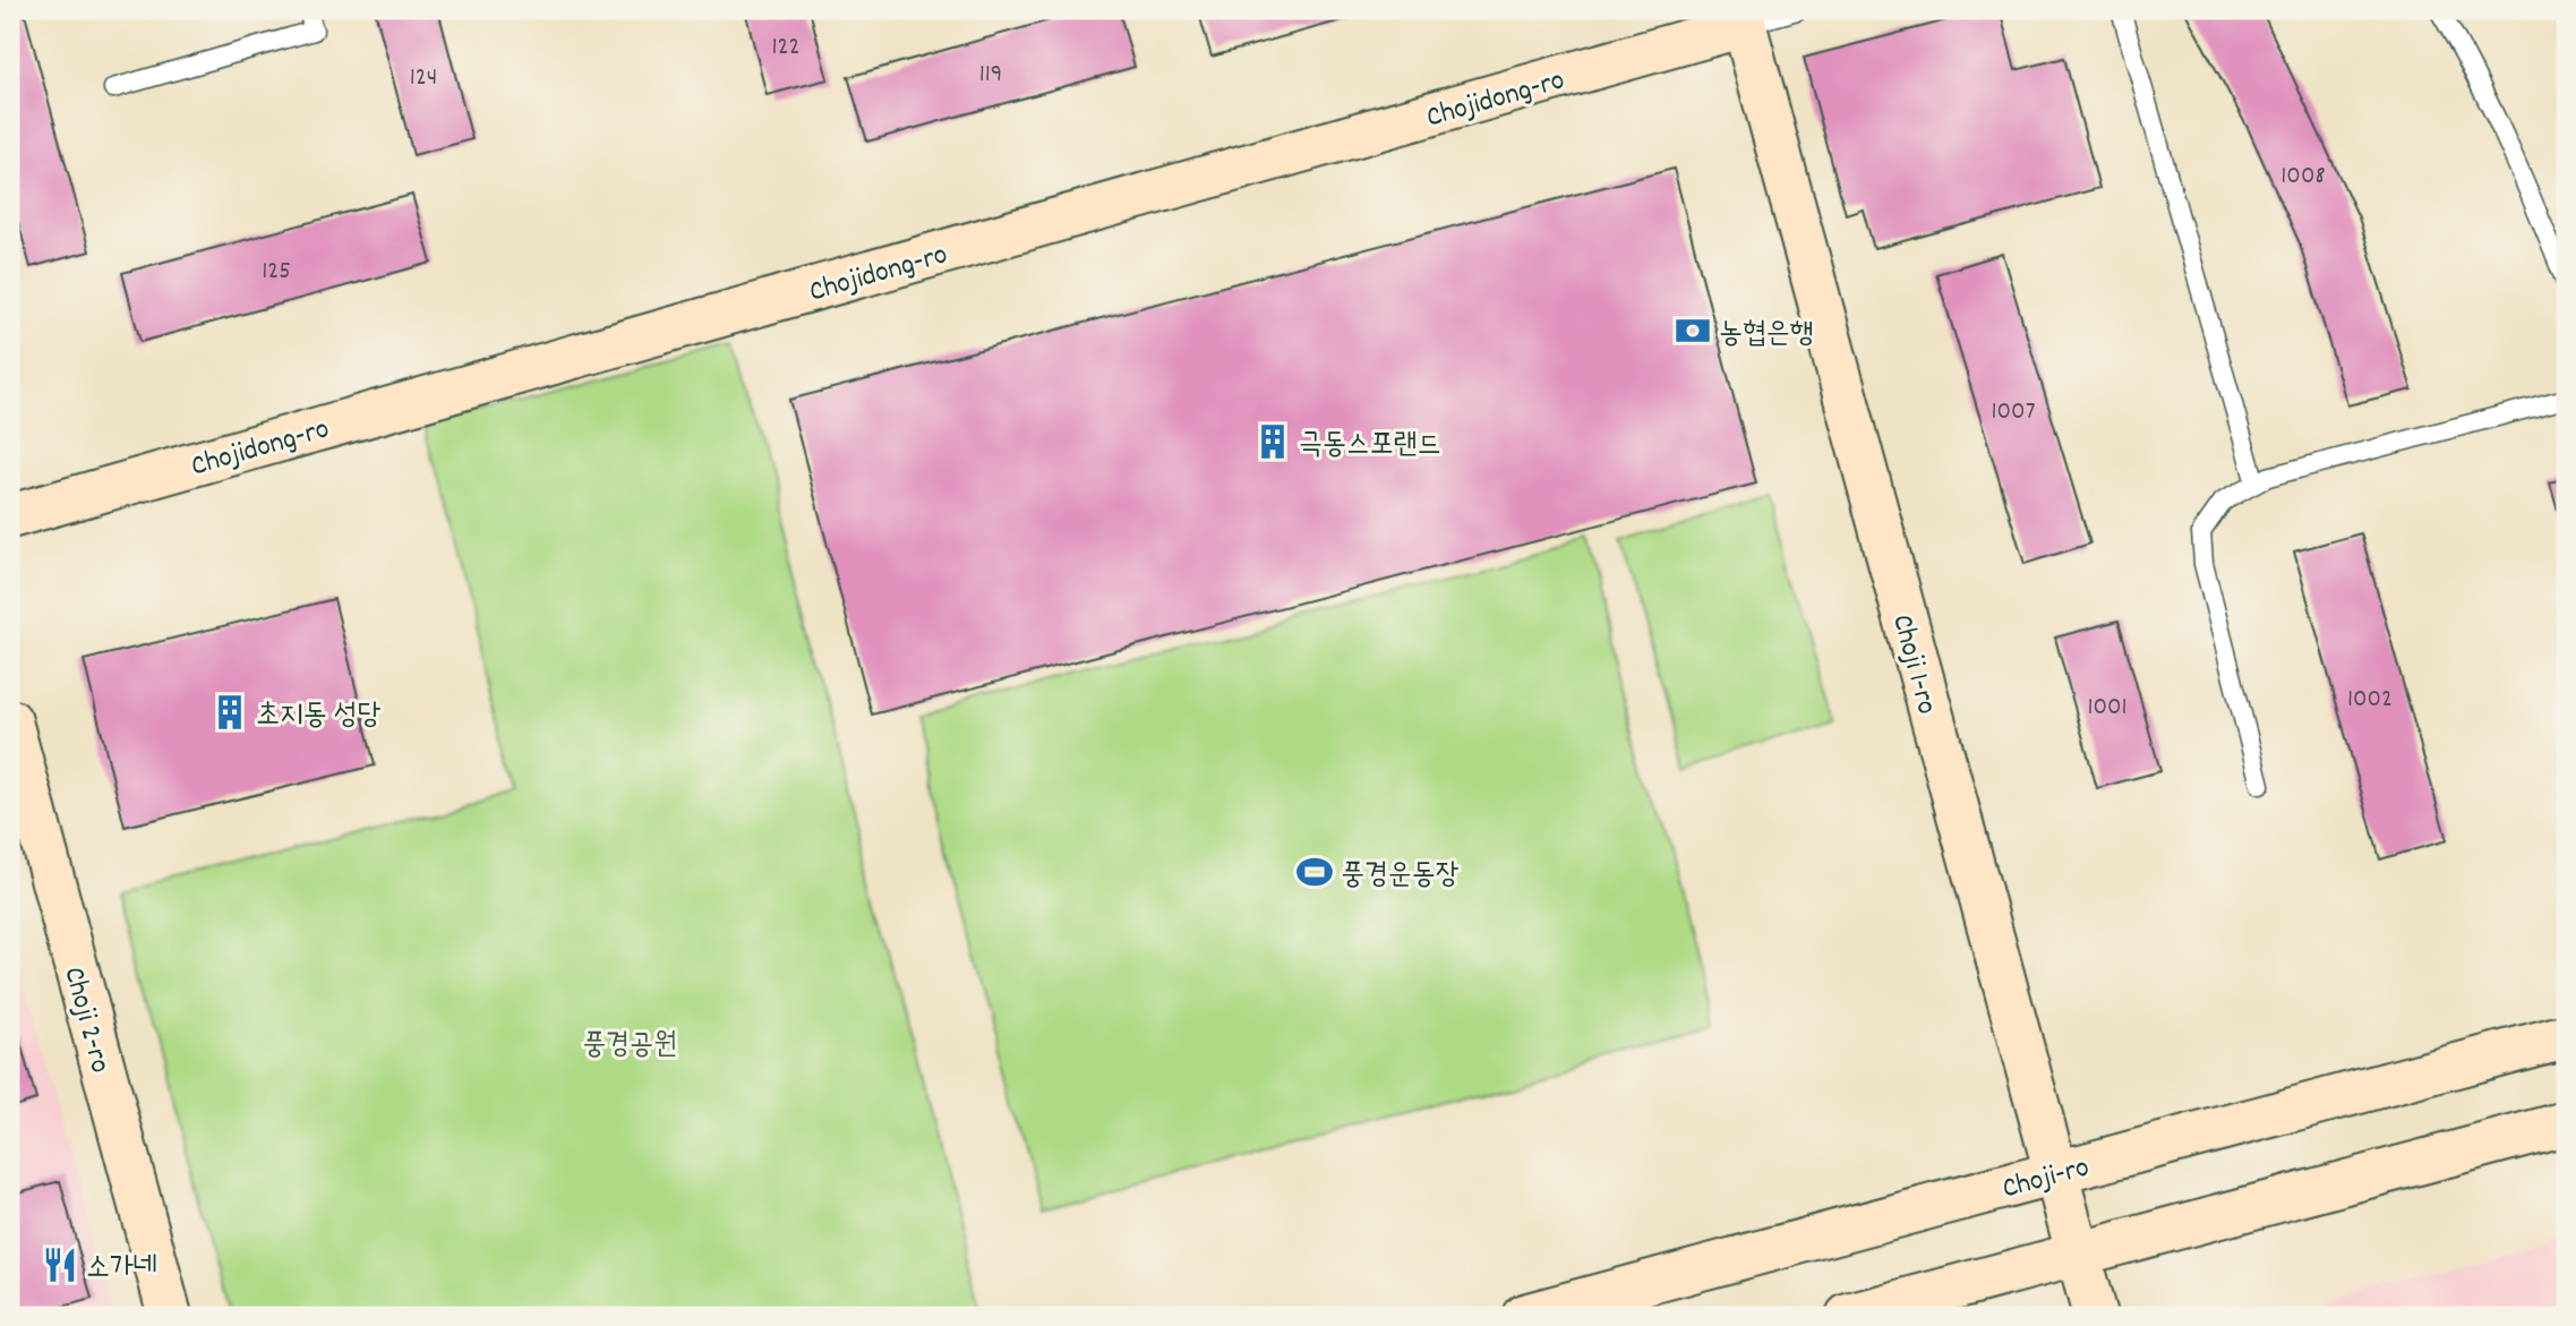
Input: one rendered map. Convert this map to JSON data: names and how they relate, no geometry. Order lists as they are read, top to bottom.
{
  "streets": {
    "street": [
      "Chojidong-ro",
      "Choji 1-ro",
      "Choji 2-ro",
      "Choji-ro"
    ]
  },
  "crossings": [
    ["Chojidong-ro", "Choji 1-ro"],
    ["Choji 1-ro", "Choji-ro"]
  ],
  "parks": ["풍경공원"],
  "places": {
    "bank": ["농협은행"],
    "building": ["극동스포랜드", "초지동 성당"],
    "sports": ["풍경운동장"],
    "restaurant": ["소가네"]
  },
  "house_numbers": [
    "122",
    "119",
    "124",
    "1008",
    "125",
    "1007",
    "1002",
    "1001"
  ]
}
